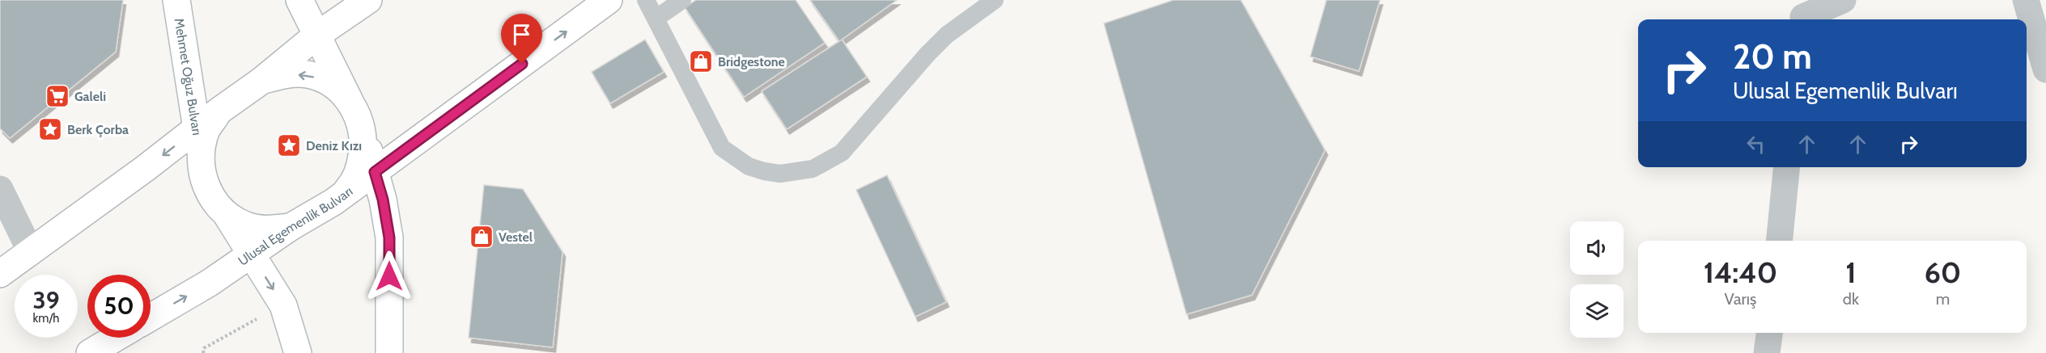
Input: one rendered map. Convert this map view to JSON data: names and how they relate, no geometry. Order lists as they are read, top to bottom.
{
  "streets": {
    "main road": ["Mehmet Oğuz Bulvarı", "Ulusal Egemenlik Bulvarı"]
  },
  "crossings": [
    ["Mehmet Oğuz Bulvarı", "Ulusal Egemenlik Bulvarı"]
  ],
  "places": {
    "shop": ["Bridgestone", "Vestel"],
    "supermarket": ["Galeli"],
    "place": ["Berk Çorba", "Deniz Kızı"]
  },
  "page": {
    "turn": ["20 m", "Ulusal Egemenlik Bulvarı"],
    "eta": [
      "14:40",
      "Varış",
      "1",
      "dk",
      "60",
      "m"
    ],
    "speed": "39 km/h",
    "limit": "50"
  }
}
